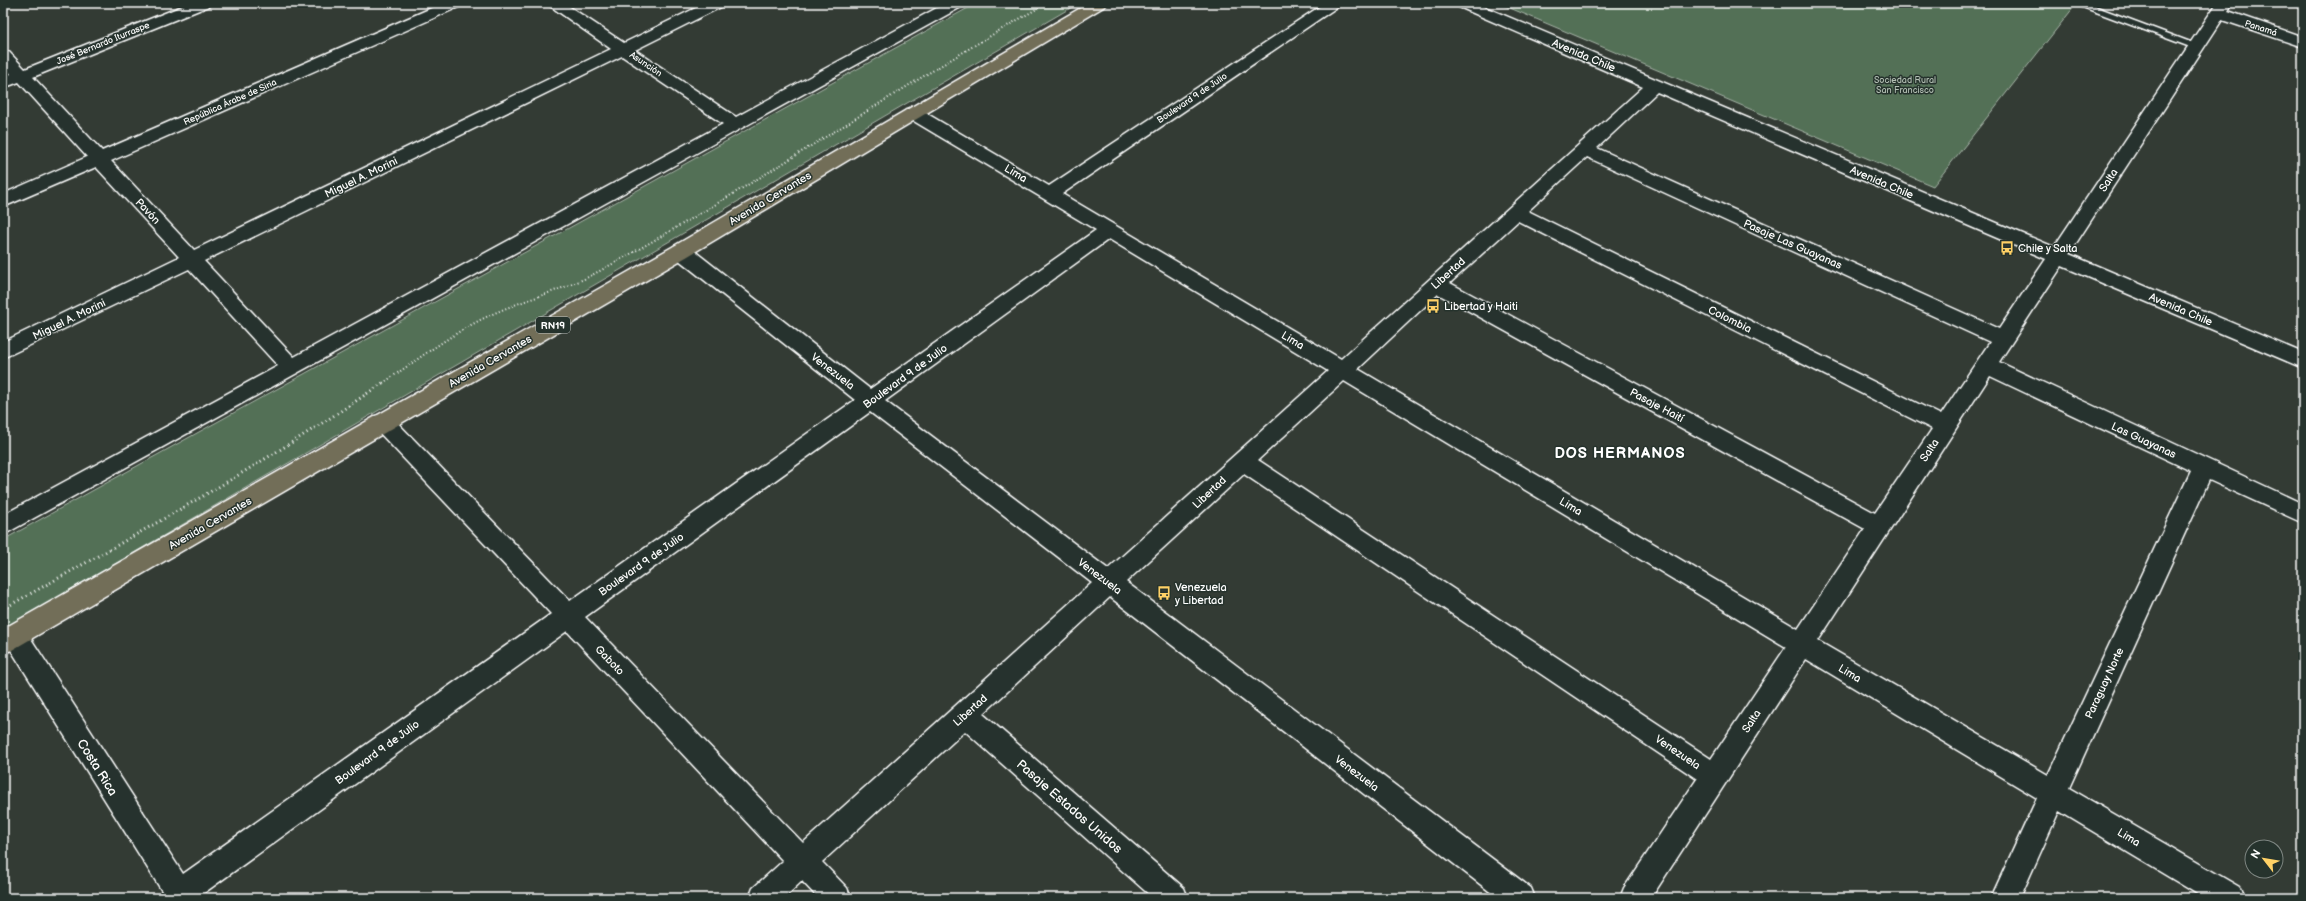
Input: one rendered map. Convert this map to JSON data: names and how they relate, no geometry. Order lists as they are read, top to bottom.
{
  "streets": {
    "main road": ["Avenida Cervantes", "RN19"],
    "street": [
      "Panamá",
      "José Bernardo Iturraspe",
      "Avenida Chile",
      "Asunción",
      "Boulevard 9 de Julio",
      "República Árabe de Siria",
      "Lima",
      "Miguel A. Morini",
      "Salta",
      "Pavón",
      "Pasaje Las Guayanas",
      "Libertad",
      "Colombia",
      "Venezuela",
      "Pasaje Haití",
      "Las Guayanas",
      "Gaboto",
      "Paraguay Norte",
      "Costa Rica",
      "Pasaje Estados Unidos"
    ]
  },
  "crossings": [
    ["Panamá", "Salta"],
    ["José Bernardo Iturraspe", "Pavón"],
    ["Avenida Chile", "Salta"],
    ["Avenida Chile", "Libertad"],
    ["Asunción", "Miguel A. Morini"],
    ["Boulevard 9 de Julio", "Lima"],
    ["Boulevard 9 de Julio", "Venezuela"],
    ["Boulevard 9 de Julio", "Gaboto"],
    ["Boulevard 9 de Julio", "Costa Rica"],
    ["República Árabe de Siria", "Pavón"],
    ["Lima", "Salta"],
    ["Lima", "Avenida Cervantes"],
    ["Lima", "Libertad"],
    ["Lima", "Paraguay Norte"],
    ["Miguel A. Morini", "Pavón"],
    ["Salta", "Pasaje Las Guayanas"],
    ["Salta", "Colombia"],
    ["Salta", "Venezuela"],
    ["Salta", "Pasaje Haití"],
    ["Salta", "Las Guayanas"],
    ["Avenida Cervantes", "Venezuela"],
    ["Avenida Cervantes", "Gaboto"],
    ["Avenida Cervantes", "Costa Rica"],
    ["Pasaje Las Guayanas", "Libertad"],
    ["Libertad", "Colombia"],
    ["Libertad", "Venezuela"],
    ["Libertad", "Pasaje Haití"],
    ["Libertad", "Gaboto"],
    ["Libertad", "Pasaje Estados Unidos"],
    ["Las Guayanas", "Paraguay Norte"]
  ],
  "districts": ["DOS HERMANOS"],
  "parks": ["Sociedad Rural San Francisco"],
  "places": {
    "bus stop": ["Chile y Salta", "Libertad y Haiti", "Venezuela y Libertad"]
  },
  "north": "top left"
}
